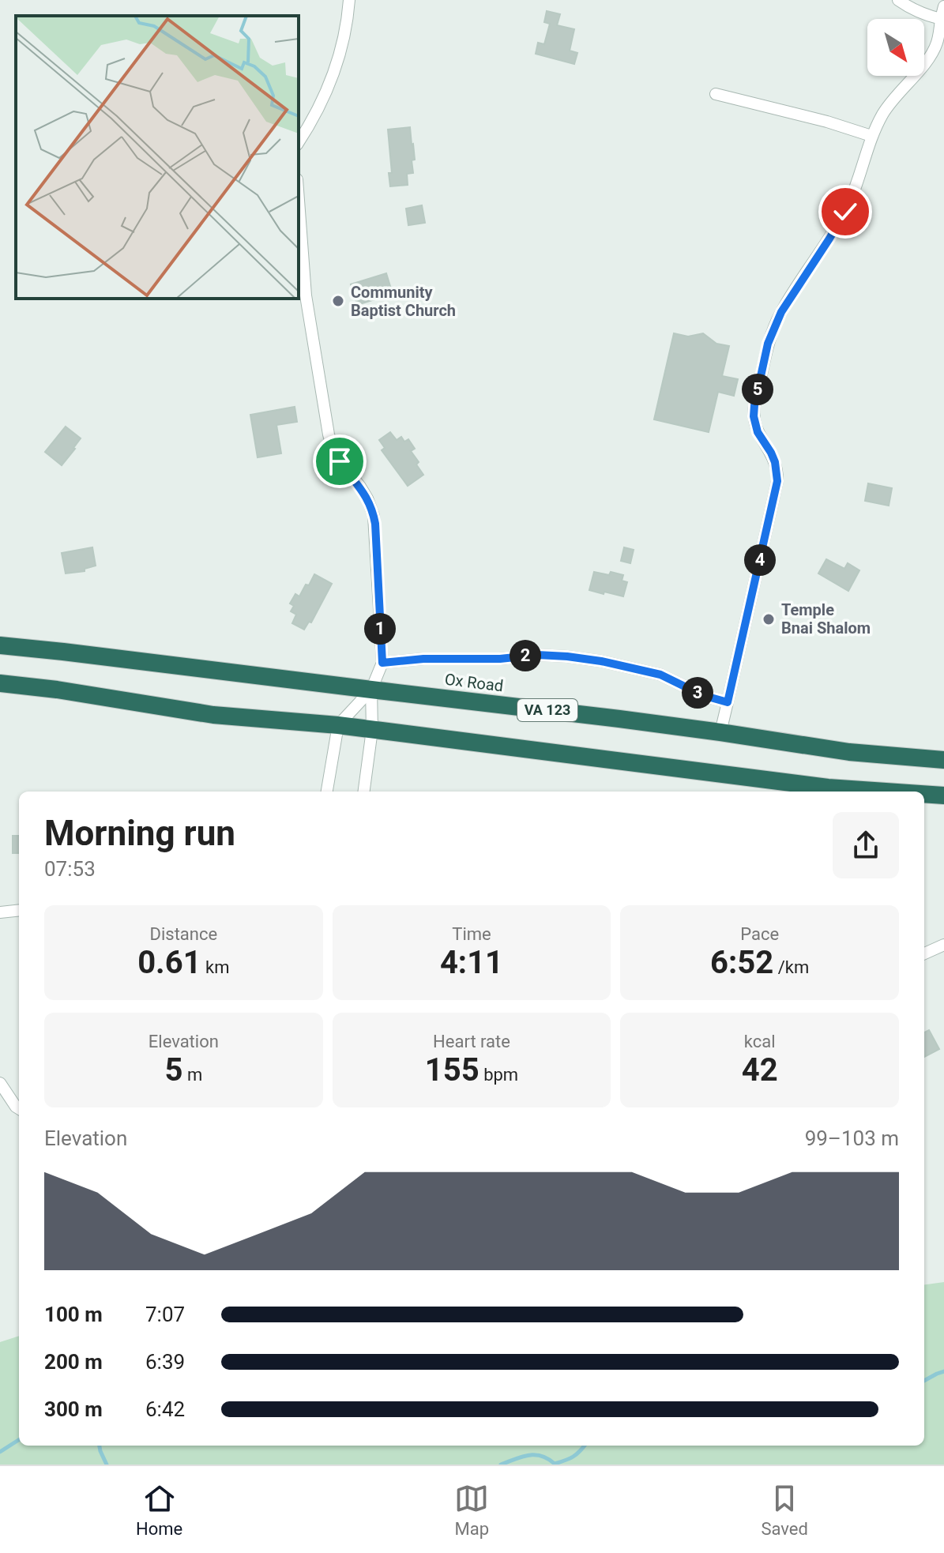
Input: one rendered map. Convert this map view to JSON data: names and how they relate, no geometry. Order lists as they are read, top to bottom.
{
  "streets": {
    "highway": ["Ox Road", "VA 123"]
  },
  "places": ["Community Baptist Church", "Temple Bnai Shalom"],
  "north": "bottom right",
  "page": {
    "pins": [
      "5",
      "4",
      "1",
      "2",
      "3"
    ],
    "heading": ["Morning run", "07:53"],
    "stats": [
      ["Distance", "0.61 km"],
      ["Time", "4:11"],
      ["Pace", "6:52 /km"],
      ["Elevation", "5 m"],
      ["Heart rate", "155 bpm"],
      ["kcal", "42"]
    ],
    "chart": ["Elevation", "99–103 m"],
    "list": [
      {
        "name": "100 m",
        "note": "7:07"
      },
      {
        "name": "200 m",
        "note": "6:39"
      },
      {
        "name": "300 m",
        "note": "6:42"
      }
    ],
    "tabs": ["Home", "Map", "Saved"]
  }
}
